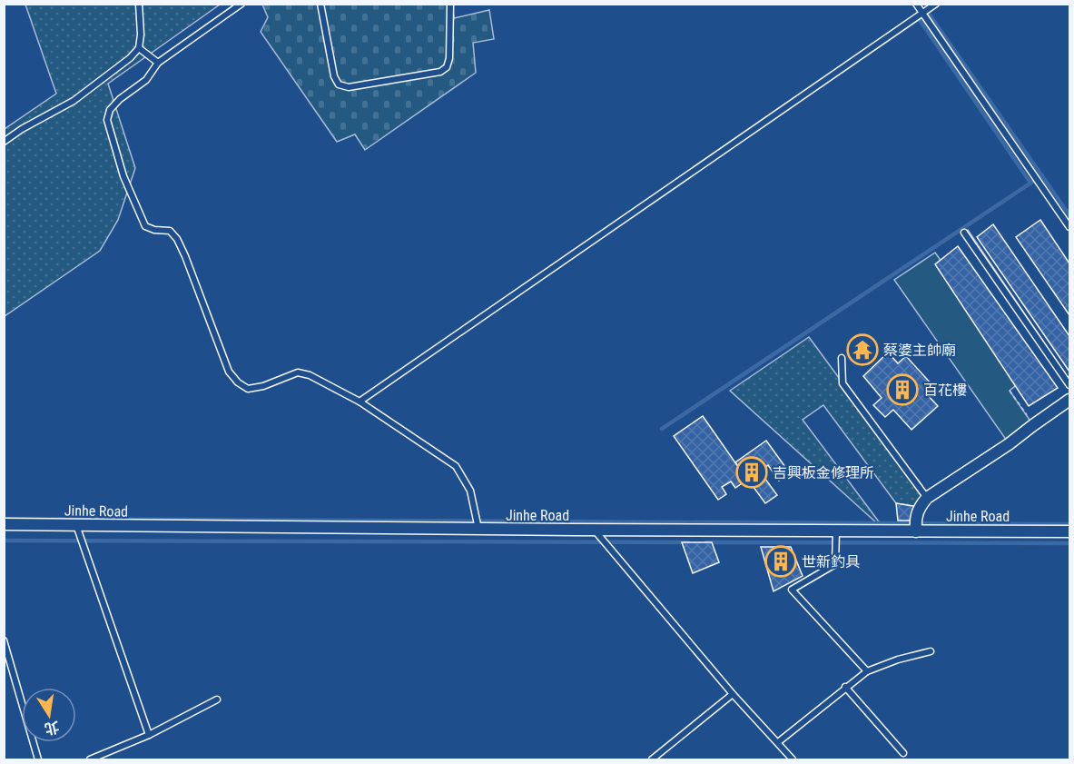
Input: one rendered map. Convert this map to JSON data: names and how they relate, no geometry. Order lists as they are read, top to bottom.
{
  "streets": {
    "street": ["Jinhe Road"]
  },
  "places": {
    "temple": ["蔡婆主帥廟"],
    "building": ["百花樓", "吉興板金修理所", "世新釣具"]
  },
  "north": "bottom"
}
